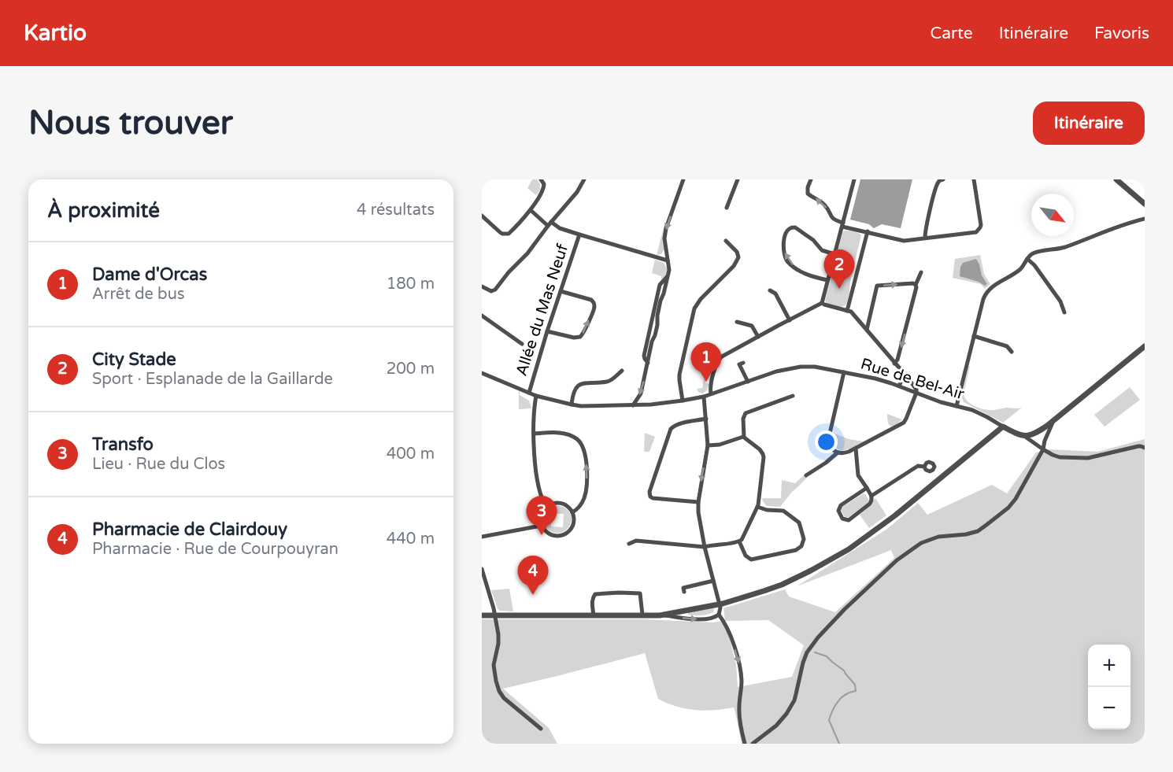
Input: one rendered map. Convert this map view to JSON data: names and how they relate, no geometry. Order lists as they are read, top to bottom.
{
  "streets": {
    "street": ["Allée du Mas Neuf", "Rue de Bel-Air"]
  },
  "crossings": [
    ["Allée du Mas Neuf", "Rue de Bel-Air"]
  ],
  "north": "bottom right",
  "page": {
    "header": "Kartio",
    "nav": ["Carte", "Itinéraire", "Favoris"],
    "buttons": "Itinéraire",
    "title": "Nous trouver",
    "heading": ["À proximité", "4 résultats"],
    "list": [
      {
        "mark": "1",
        "name": "Dame d'Orcas",
        "note": "Arrêt de bus",
        "value": "180 m"
      },
      {
        "mark": "2",
        "name": "City Stade",
        "note": "Sport · Esplanade de la Gaillarde",
        "value": "200 m"
      },
      {
        "mark": "3",
        "name": "Transfo",
        "note": "Lieu · Rue du Clos",
        "value": "400 m"
      },
      {
        "mark": "4",
        "name": "Pharmacie de Clairdouy",
        "note": "Pharmacie · Rue de Courpouyran",
        "value": "440 m"
      }
    ],
    "pins": [
      "2",
      "1",
      "3",
      "4"
    ],
    "map_buttons": ["+", "−"]
  }
}
